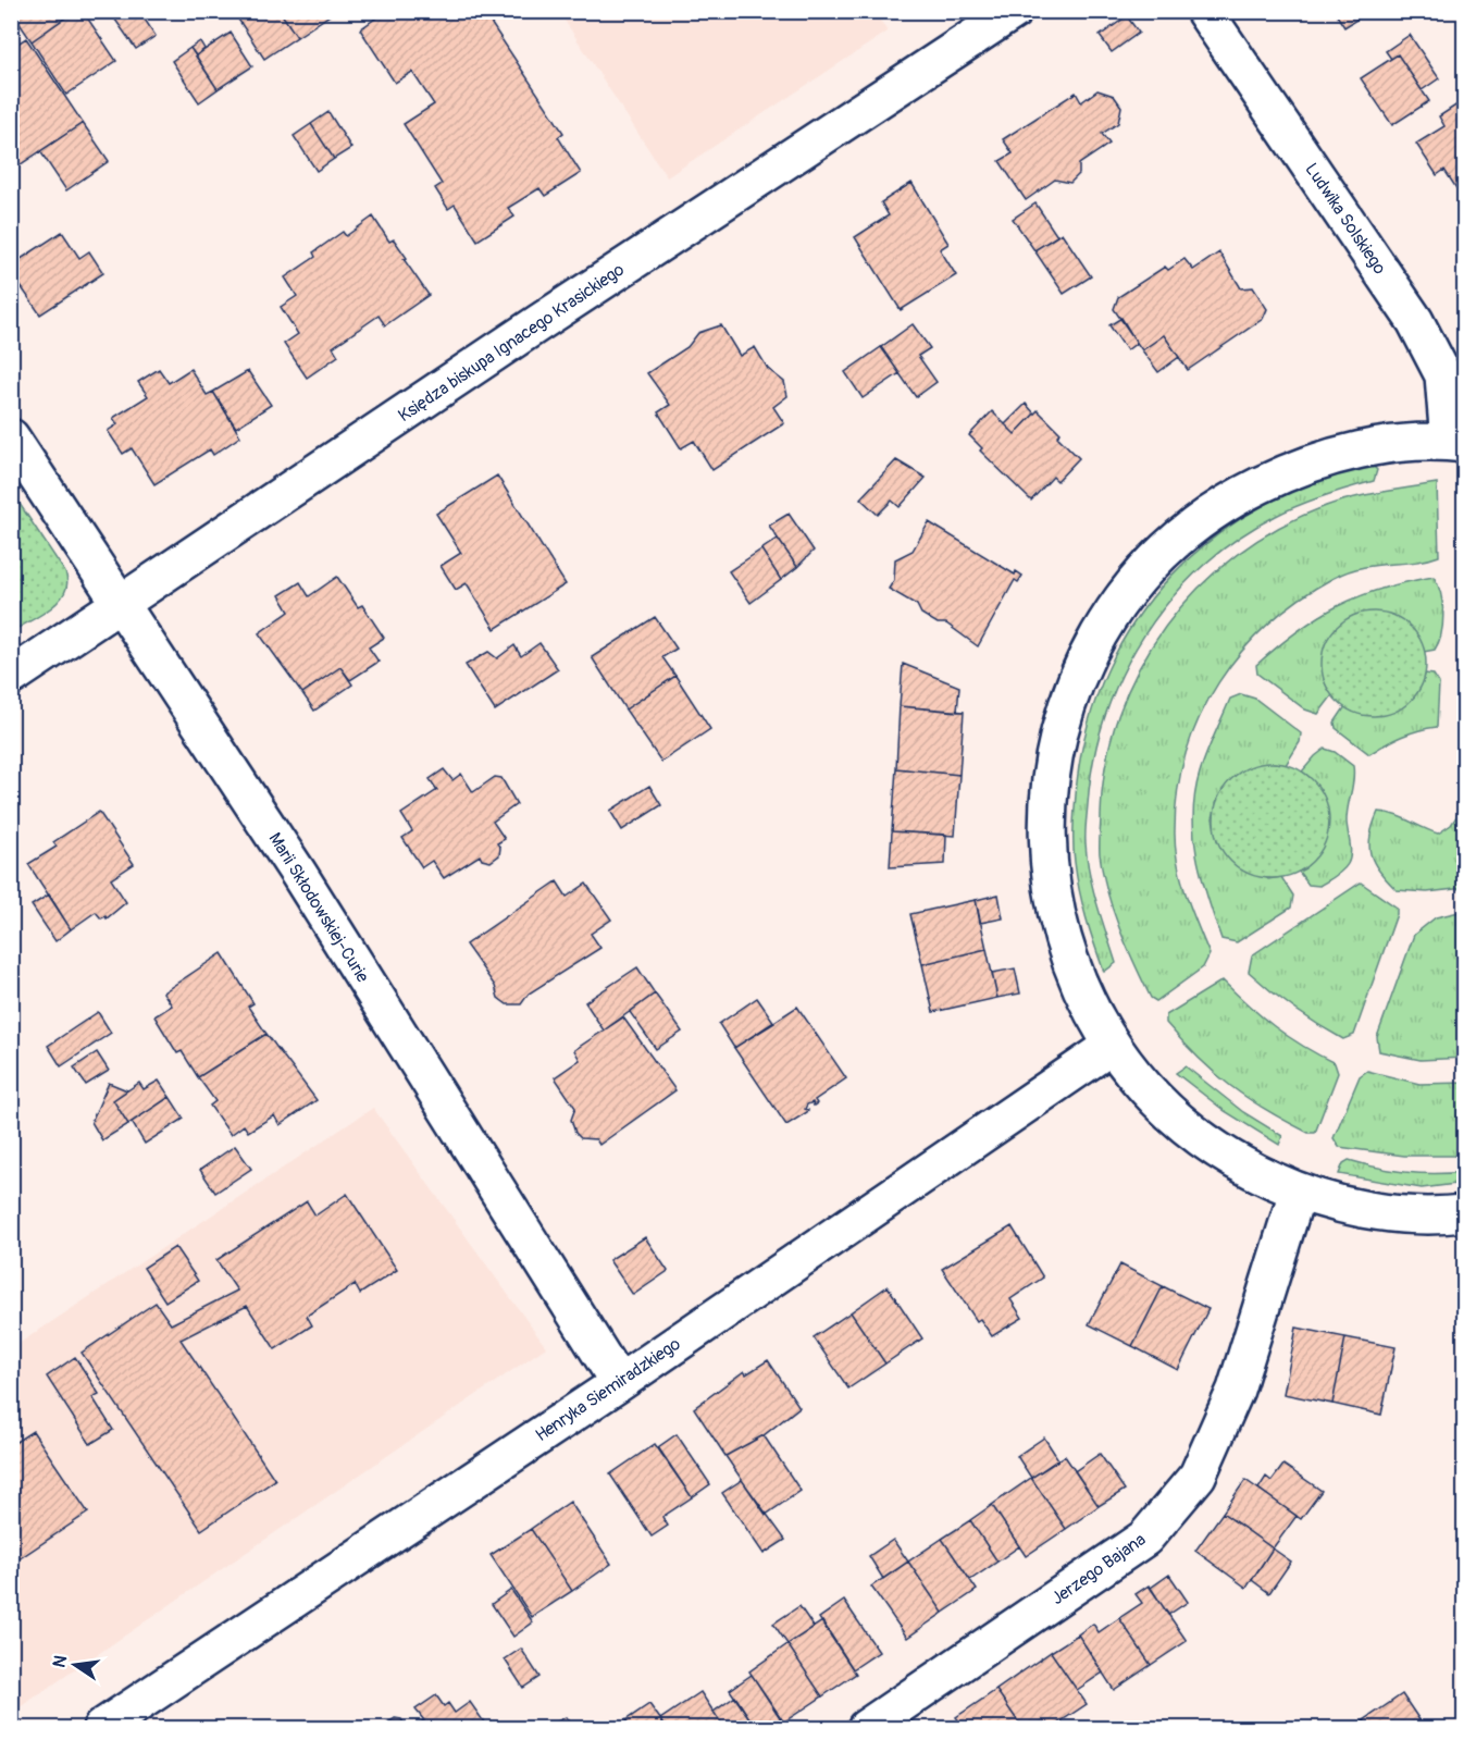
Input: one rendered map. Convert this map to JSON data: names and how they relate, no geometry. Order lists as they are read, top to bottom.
{
  "streets": {
    "street": [
      "Ludwika Solskiego",
      "Księdza biskupa Ignacego Krasickiego",
      "Marii Skłodowskiej-Curie",
      "Henryka Siemiradzkiego",
      "Jerzego Bajana"
    ]
  },
  "crossings": [
    ["Księdza biskupa Ignacego Krasickiego", "Marii Skłodowskiej-Curie"],
    ["Marii Skłodowskiej-Curie", "Henryka Siemiradzkiego"]
  ],
  "north": "left"
}
